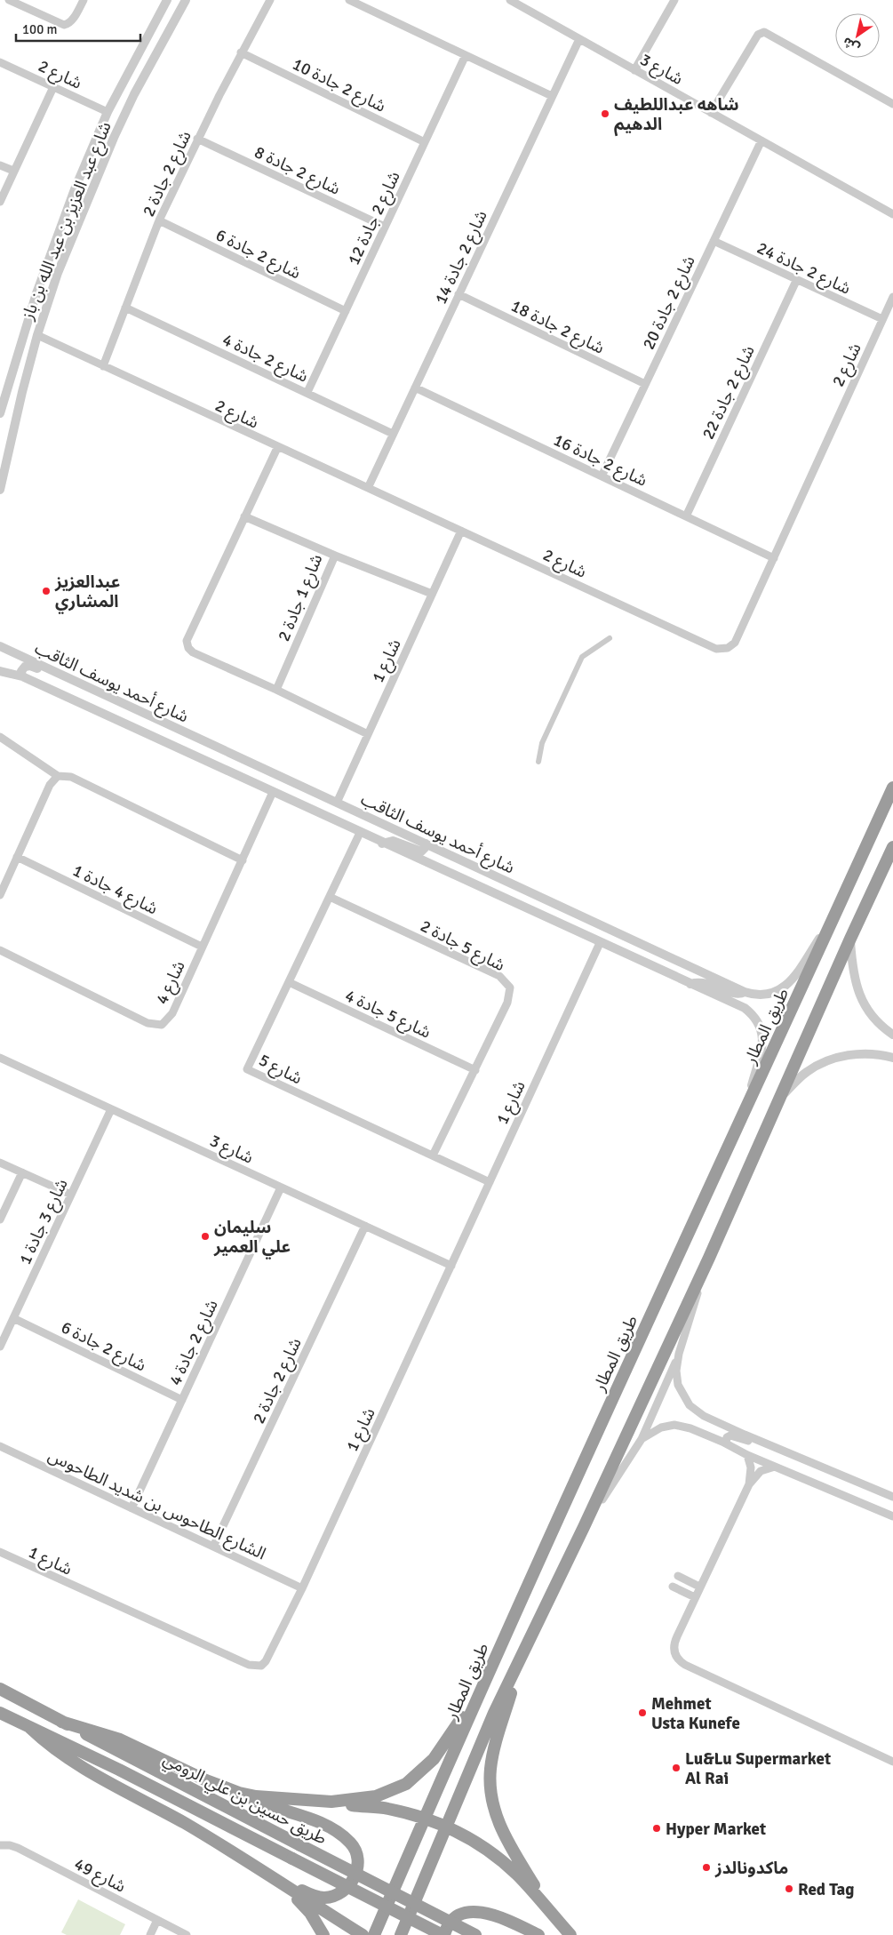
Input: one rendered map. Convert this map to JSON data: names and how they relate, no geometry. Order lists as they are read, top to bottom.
{
  "streets": {
    "highway": ["طريق المطار", "طريق حسين بن علي الرومي"],
    "street": [
      "شارع 3",
      "شارع 2",
      "شارع 2 جادة 10",
      "شارع 2 جادة 8",
      "شارع 2 جادة 2",
      "شارع 2 جادة 12",
      "شارع عبد العزيز بن عبد الله بن باز",
      "شارع 2 جادة 6",
      "شارع 2 جادة 14",
      "شارع 2 جادة 24",
      "شارع 2 جادة 20",
      "شارع 2 جادة 18",
      "شارع 2 جادة 4",
      "شارع 2 جادة 22",
      "شارع 2 جادة 16",
      "شارع 1 جادة 2",
      "شارع 1",
      "شارع أحمد يوسف الثاقب",
      "شارع 4 جادة 1",
      "شارع 5 جادة 2",
      "شارع 4",
      "شارع 5 جادة 4",
      "شارع 5",
      "شارع 3 جادة 1",
      "الشارع الطاحوس بن شديد الطاحوس",
      "شارع 49"
    ]
  },
  "crossings": [
    ["شارع 3", "شارع 2 جادة 2"],
    ["شارع 3", "شارع 2 جادة 14"],
    ["شارع 3", "شارع 2 جادة 20"],
    ["شارع 3", "شارع 2 جادة 4"],
    ["شارع 3", "شارع 1"],
    ["شارع 3", "شارع 3 جادة 1"],
    ["شارع 2", "شارع 2 جادة 2"],
    ["شارع 2", "شارع عبد العزيز بن عبد الله بن باز"],
    ["شارع 2", "شارع 2 جادة 14"],
    ["شارع 2", "شارع 2 جادة 24"],
    ["شارع 2", "شارع 2 جادة 16"],
    ["شارع 2", "شارع 1"],
    ["شارع 2 جادة 10", "شارع 2 جادة 2"],
    ["شارع 2 جادة 10", "شارع 2 جادة 12"],
    ["شارع 2 جادة 8", "شارع 2 جادة 2"],
    ["شارع 2 جادة 8", "شارع 2 جادة 12"],
    ["شارع 2 جادة 2", "شارع 2 جادة 6"],
    ["شارع 2 جادة 2", "شارع 2 جادة 4"],
    ["شارع 2 جادة 2", "الشارع الطاحوس بن شديد الطاحوس"],
    ["شارع 2 جادة 12", "شارع 2 جادة 6"],
    ["شارع 2 جادة 12", "شارع 2 جادة 4"],
    ["شارع 2 جادة 6", "شارع 2 جادة 4"],
    ["شارع 2 جادة 6", "شارع 3 جادة 1"],
    ["شارع 2 جادة 14", "شارع 2 جادة 18"],
    ["شارع 2 جادة 14", "شارع 2 جادة 4"],
    ["شارع 2 جادة 14", "شارع 2 جادة 16"],
    ["شارع 2 جادة 24", "شارع 2 جادة 20"],
    ["شارع 2 جادة 24", "شارع 2 جادة 22"],
    ["شارع 2 جادة 20", "شارع 2 جادة 18"],
    ["شارع 2 جادة 20", "شارع 2 جادة 16"],
    ["شارع 2 جادة 4", "الشارع الطاحوس بن شديد الطاحوس"],
    ["شارع 2 جادة 22", "شارع 2 جادة 16"],
    ["شارع 1", "شارع أحمد يوسف الثاقب"],
    ["شارع 1", "شارع 5"],
    ["شارع 1", "الشارع الطاحوس بن شديد الطاحوس"],
    ["شارع أحمد يوسف الثاقب", "شارع 4"],
    ["شارع أحمد يوسف الثاقب", "طريق المطار"],
    ["شارع أحمد يوسف الثاقب", "شارع 5"],
    ["شارع 4 جادة 1", "شارع 4"],
    ["شارع 5 جادة 2", "شارع 5 جادة 4"],
    ["شارع 5 جادة 2", "شارع 5"],
    ["شارع 5 جادة 4", "شارع 5"]
  ],
  "places": [
    "شاهه عبداللطيف الدهيم",
    "عبدالعزيز المشاري",
    "سليمان علي العمير",
    "Mehmet Usta Kunefe",
    "Lu&Lu Supermarket Al Rai",
    "Hyper Market",
    "ماكدونالدز",
    "Red Tag"
  ],
  "scale_bar": "100 m",
  "north": "bottom left"
}
